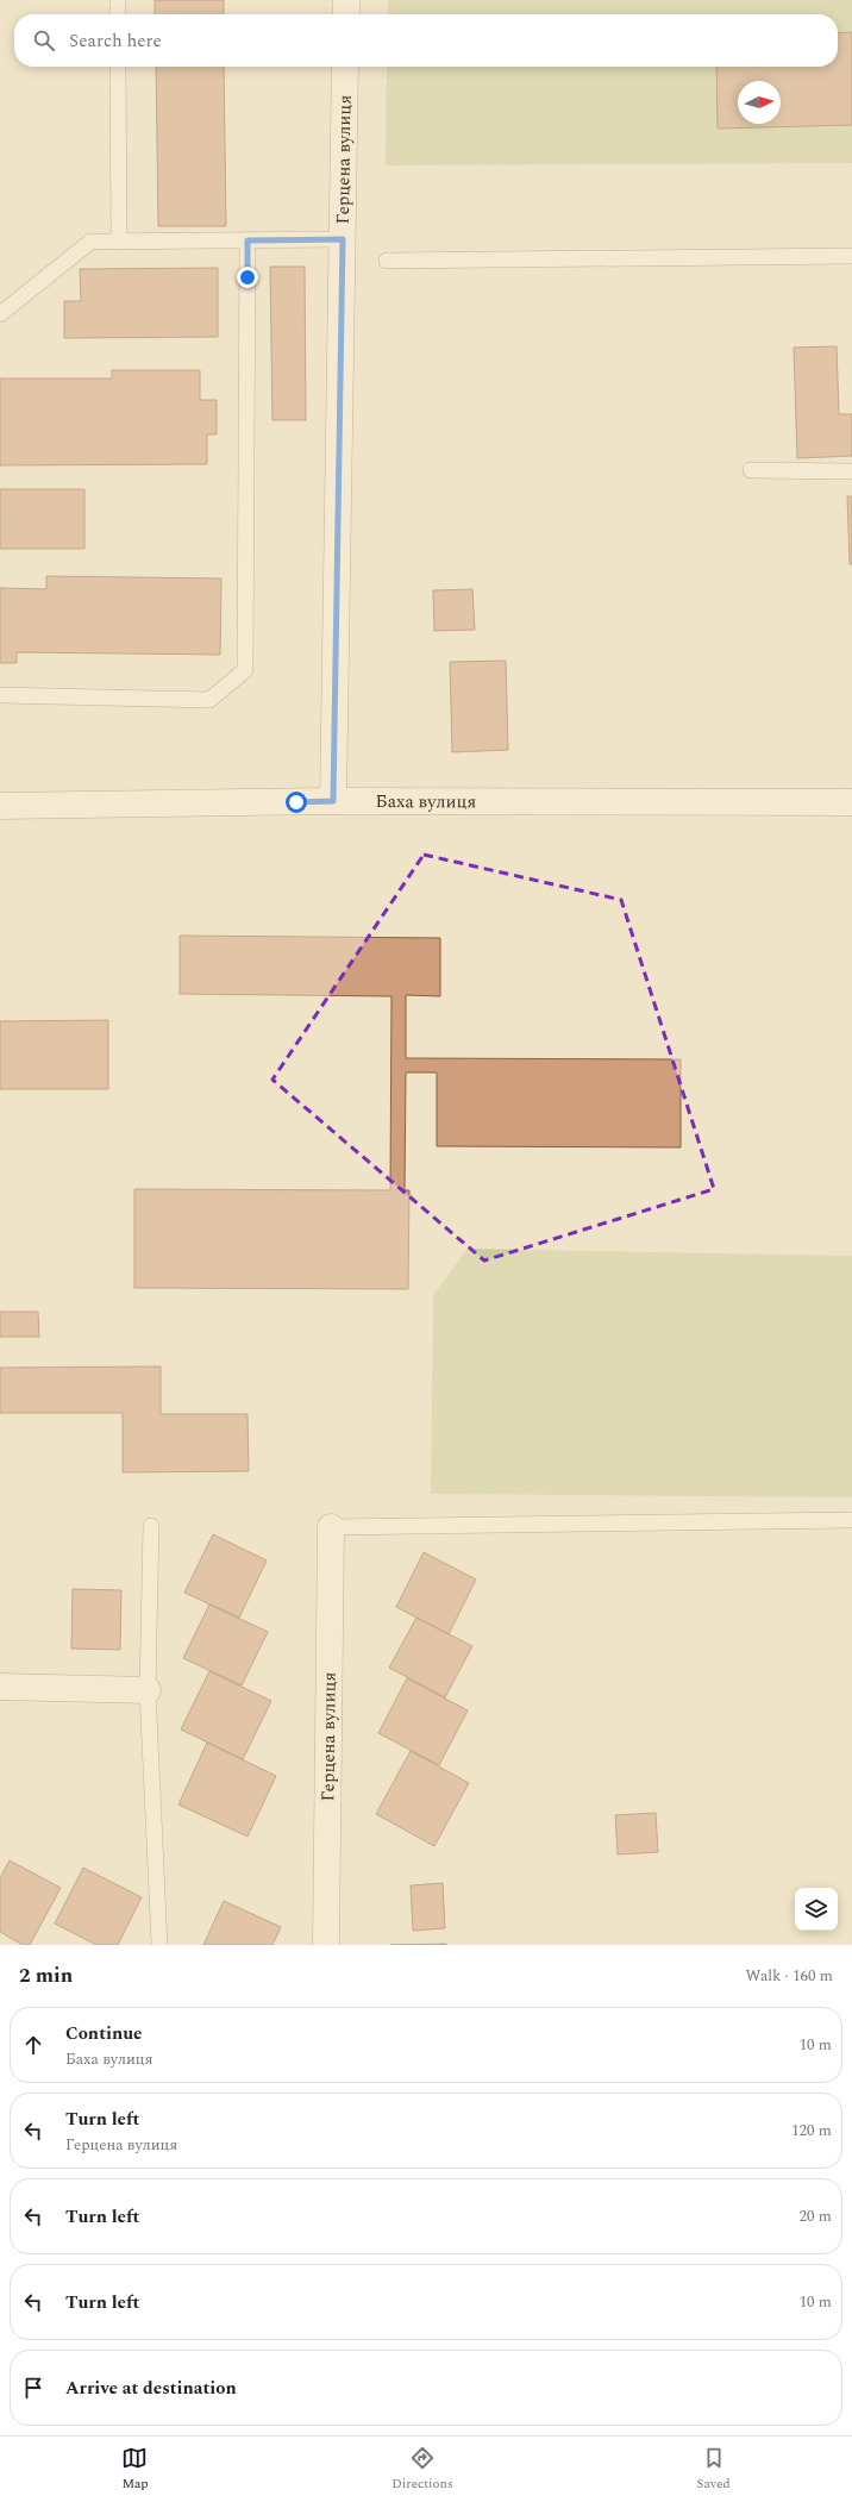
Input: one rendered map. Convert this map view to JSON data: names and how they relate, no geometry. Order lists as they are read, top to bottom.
{
  "streets": {
    "street": ["Герцена вулиця", "Баха вулиця"]
  },
  "crossings": [
    ["Герцена вулиця", "Баха вулиця"]
  ],
  "north": "right",
  "page": {
    "search": "Search here",
    "heading": ["2 min", "Walk · 160 m"],
    "list": [
      ["Continue", "Баха вулиця", "10 m"],
      ["Turn left", "Герцена вулиця", "120 m"],
      ["Turn left", "20 m"],
      ["Turn left", "10 m"],
      "Arrive at destination"
    ],
    "nav": ["Map", "Directions", "Saved"]
  }
}
